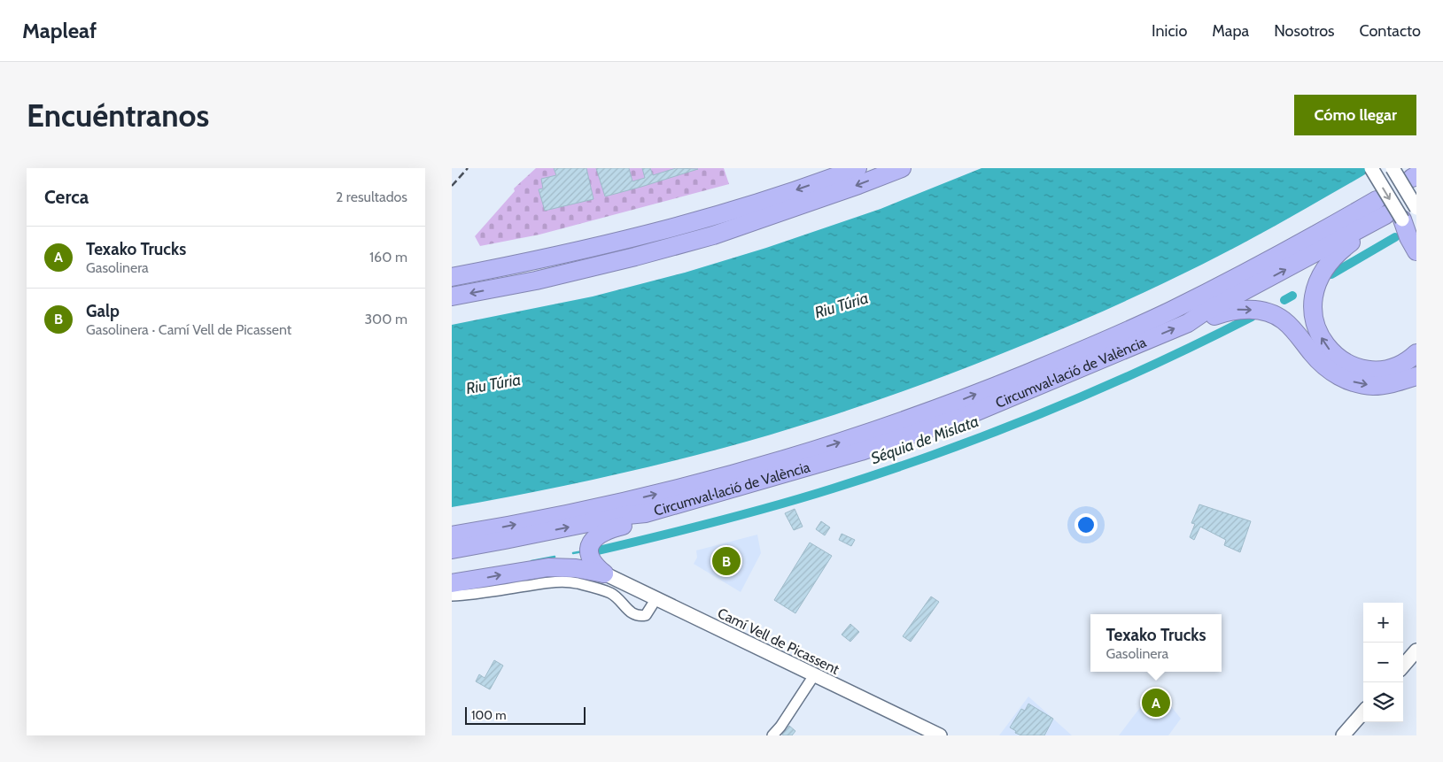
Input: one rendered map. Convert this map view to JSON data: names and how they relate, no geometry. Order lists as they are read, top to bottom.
{
  "streets": {
    "highway": ["Circumval·lació de València"],
    "street": ["Camí Vell de Picassent"]
  },
  "one_way": ["Circumval·lació de València"],
  "water": ["Riu Túria", "Séquia de Mislata"],
  "scale_bar": "100 m",
  "page": {
    "header": "Mapleaf",
    "nav": [
      "Inicio",
      "Mapa",
      "Nosotros",
      "Contacto"
    ],
    "buttons": "Cómo llegar",
    "title": "Encuéntranos",
    "heading": ["Cerca", "2 resultados"],
    "list": [
      {
        "mark": "A",
        "name": "Texako Trucks",
        "note": "Gasolinera",
        "value": "160 m"
      },
      {
        "mark": "B",
        "name": "Galp",
        "note": "Gasolinera · Camí Vell de Picassent",
        "value": "300 m"
      }
    ],
    "pins": ["B", "A"],
    "map_buttons": ["+", "−"],
    "popup": ["Texako Trucks", "Gasolinera"],
    "scale": "100 m"
  }
}
